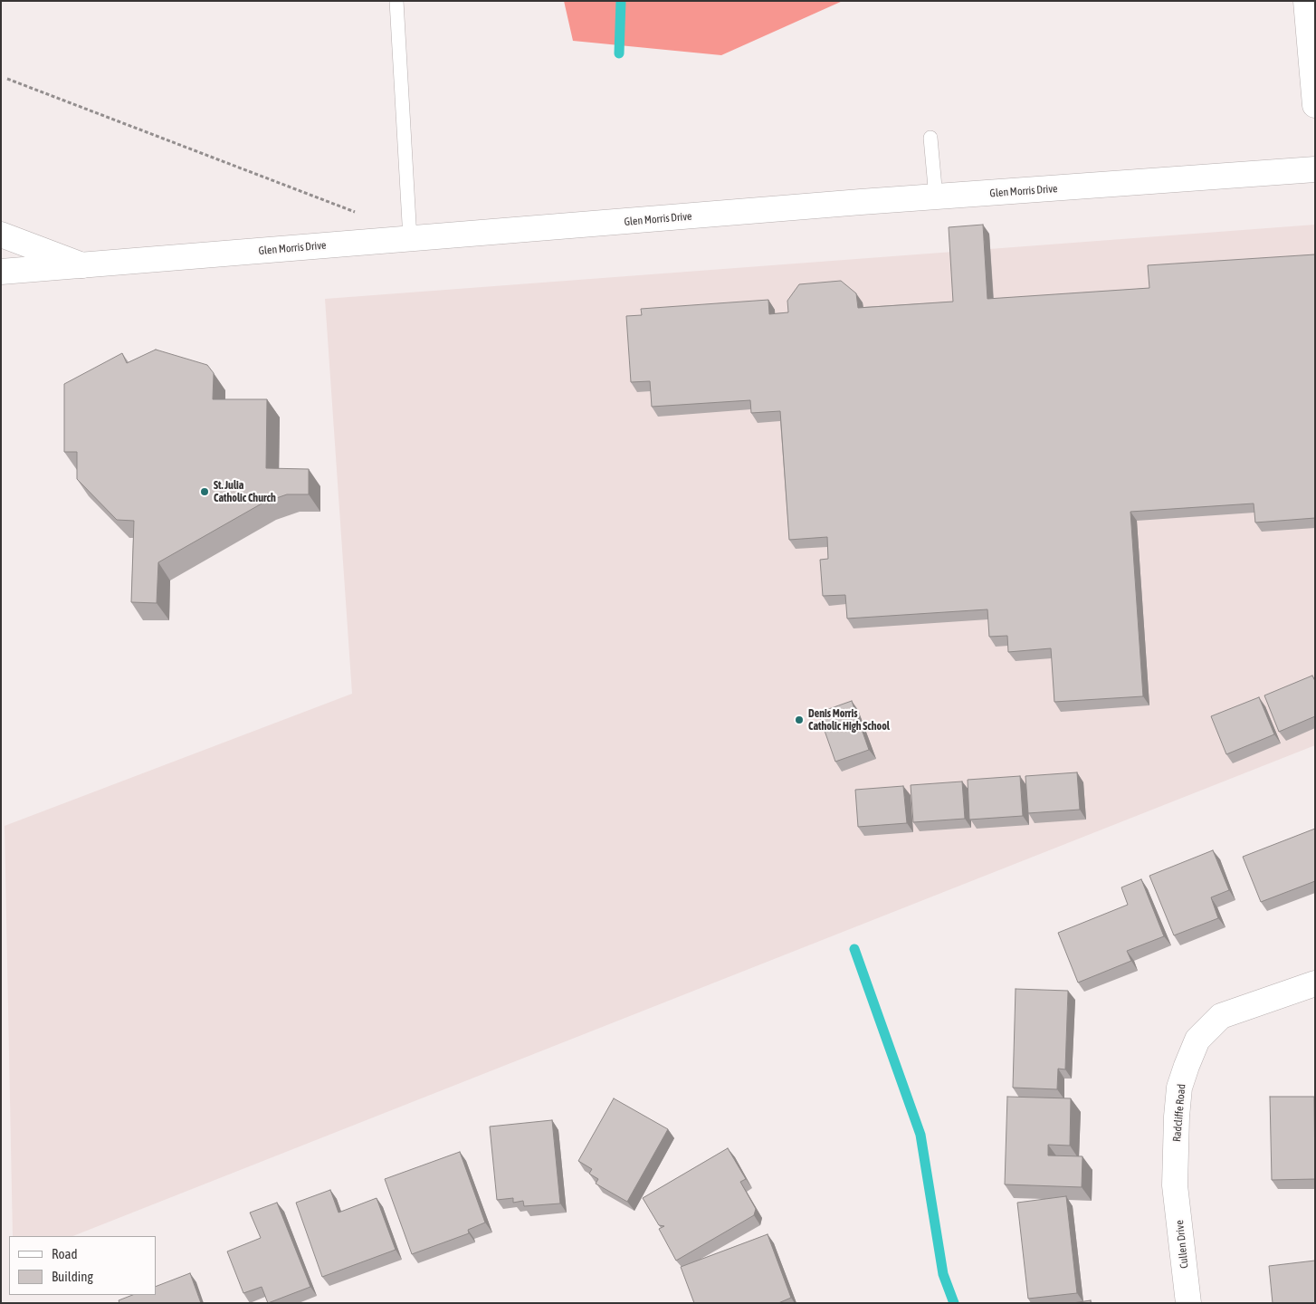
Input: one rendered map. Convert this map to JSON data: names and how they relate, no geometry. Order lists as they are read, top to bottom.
{
  "streets": {
    "street": ["Glen Morris Drive", "Radcliffe Road", "Cullen Drive"]
  },
  "crossings": [
    ["Radcliffe Road", "Cullen Drive"]
  ],
  "places": ["St. Julia Catholic Church", "Denis Morris Catholic High School"],
  "legend": ["Road", "Building"]
}
